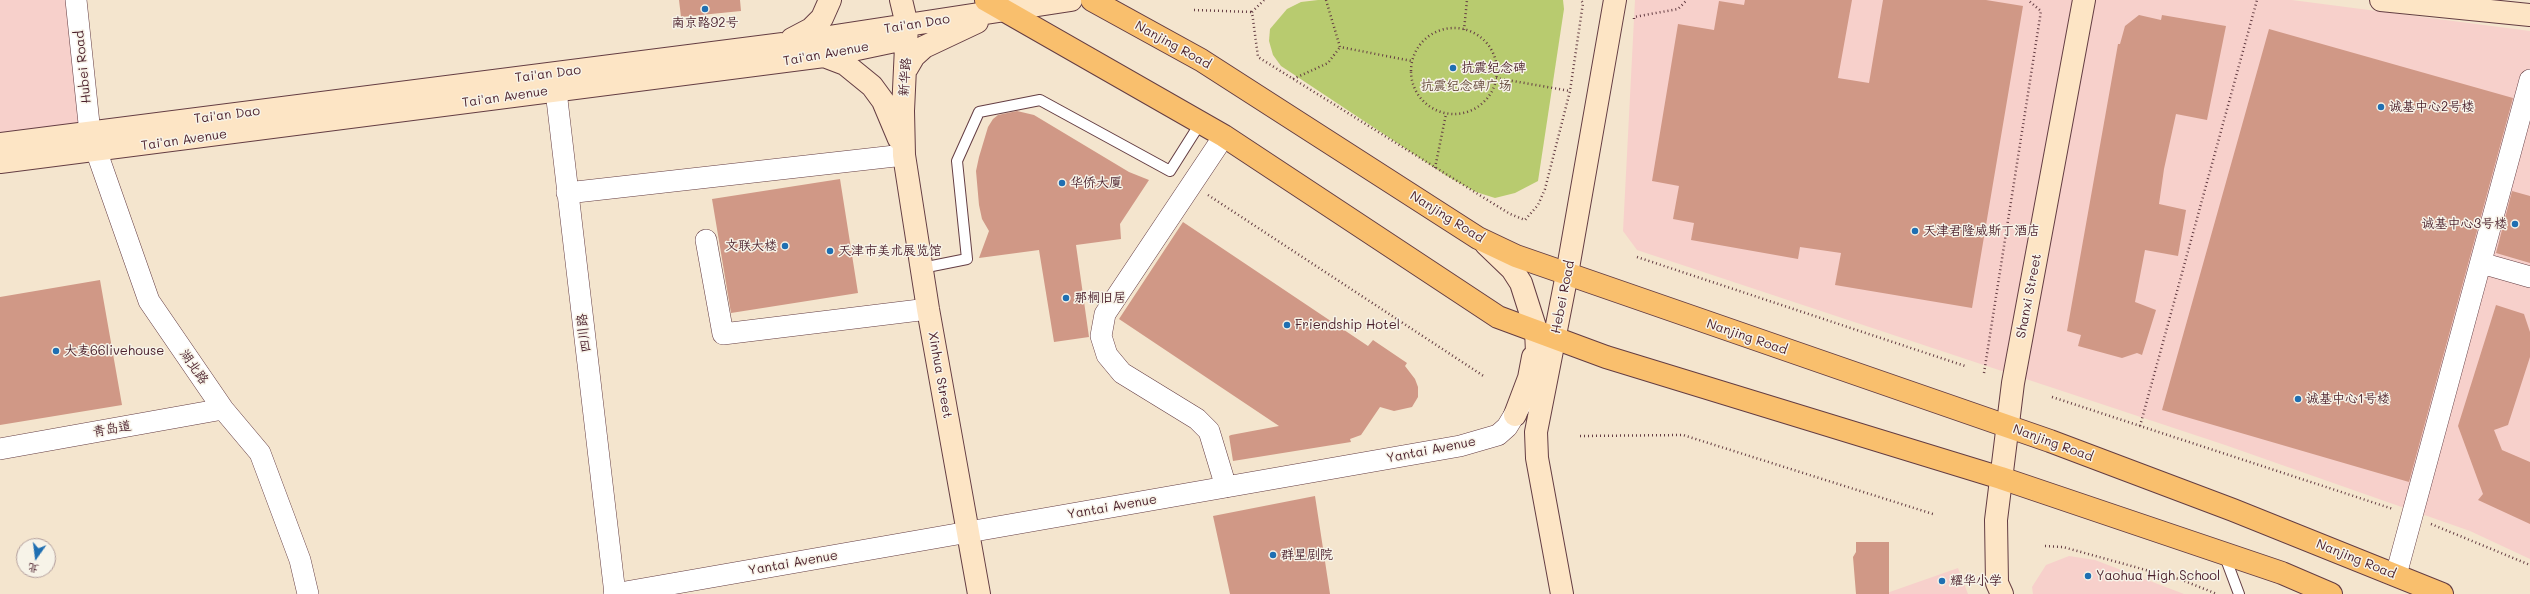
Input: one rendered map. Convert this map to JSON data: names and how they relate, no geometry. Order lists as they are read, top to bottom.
{
  "streets": {
    "main road": ["Nanjing Road"],
    "street": [
      "Tai'an Dao",
      "Tai'an Avenue",
      "Hubei Road",
      "新华路",
      "Shanxi Street",
      "Hebei Road",
      "四川路",
      "湖北路",
      "Xinhua Street",
      "青岛道",
      "Yantai Avenue"
    ]
  },
  "crossings": [
    ["Tai'an Dao", "Tai'an Avenue"],
    ["Tai'an Dao", "Hubei Road"],
    ["Tai'an Dao", "新华路"],
    ["Tai'an Dao", "四川路"],
    ["Tai'an Dao", "湖北路"],
    ["Nanjing Road", "Shanxi Street"],
    ["Nanjing Road", "Hebei Road"],
    ["Tai'an Avenue", "新华路"],
    ["Tai'an Avenue", "四川路"],
    ["Hubei Road", "湖北路"],
    ["新华路", "Xinhua Street"],
    ["四川路", "Yantai Avenue"],
    ["湖北路", "青岛道"],
    ["Xinhua Street", "Yantai Avenue"]
  ],
  "parks": ["抗震纪念碑广场"],
  "places": [
    "南京路92号",
    "抗震纪念碑",
    "诚基中心2号楼",
    "华侨大厦",
    "诚基中心3号楼",
    "天津君隆威斯丁酒店",
    "文联大楼",
    "天津市美术展览馆",
    "那桐旧居",
    "Friendship Hotel",
    "大麦66livehouse",
    "诚基中心1号楼",
    "群星剧院",
    "Yaohua High School",
    "耀华小学"
  ],
  "north": "bottom"
}
